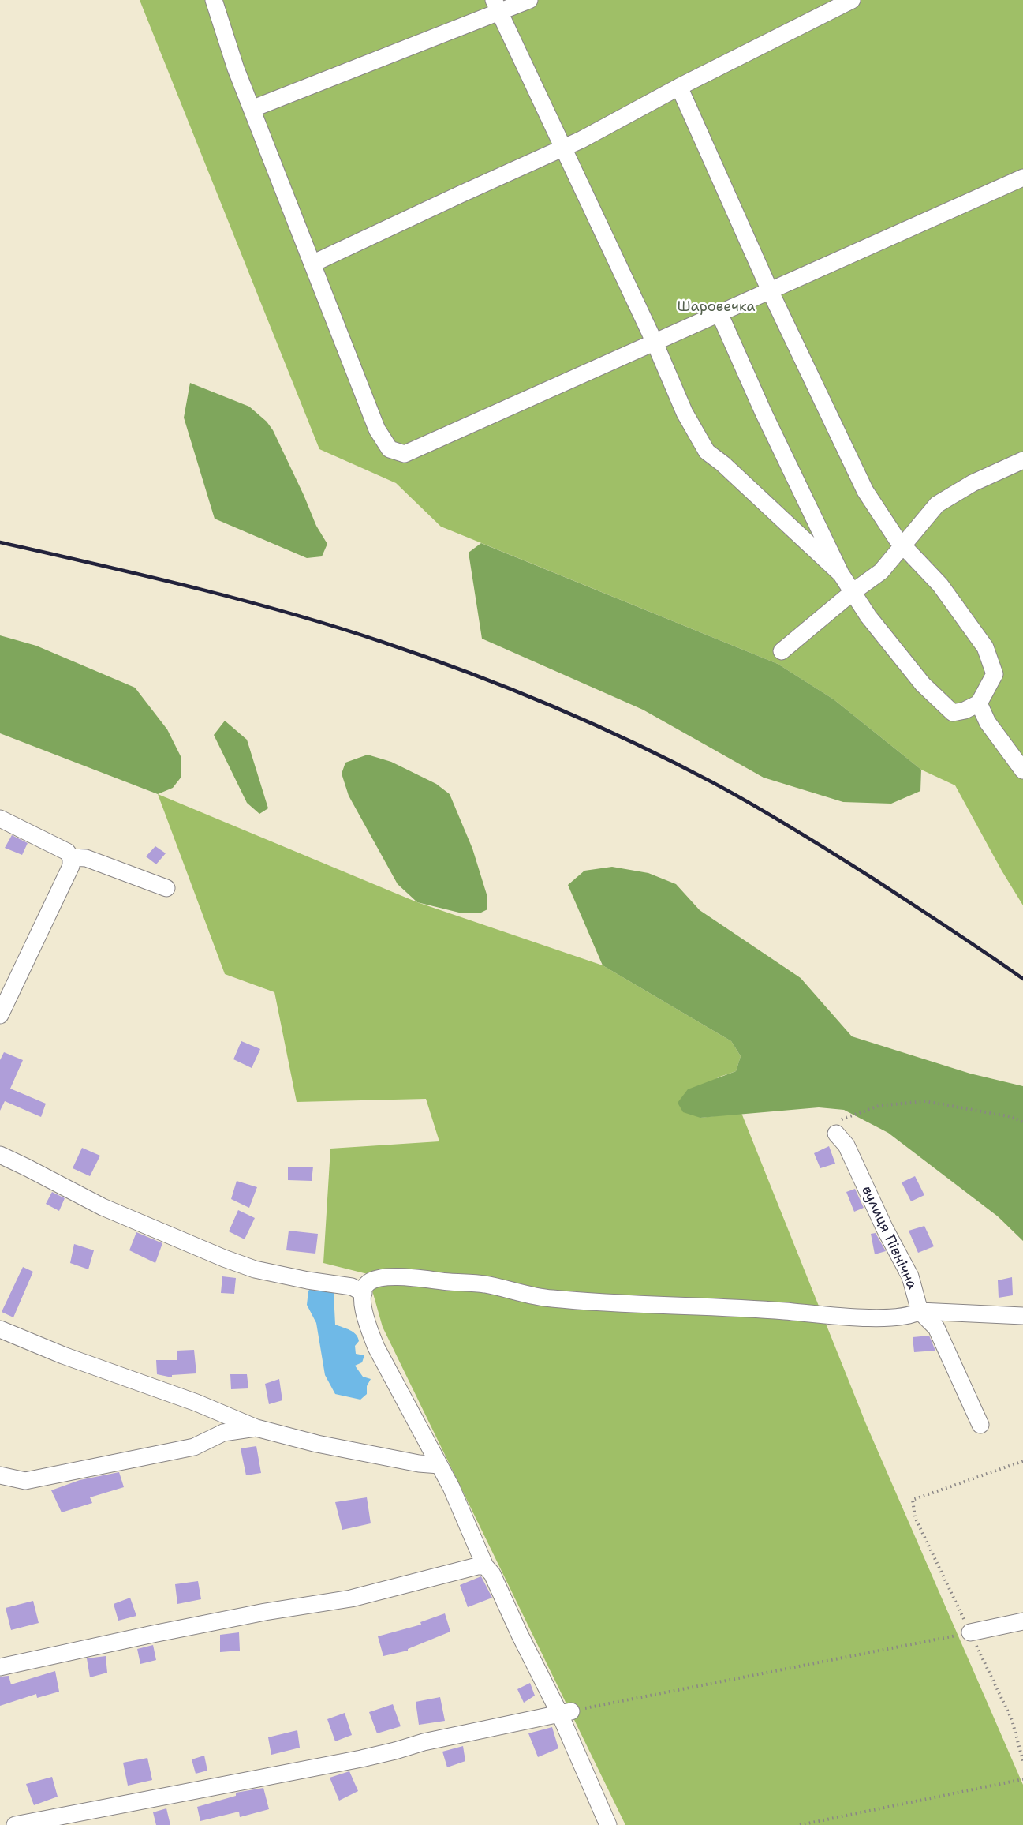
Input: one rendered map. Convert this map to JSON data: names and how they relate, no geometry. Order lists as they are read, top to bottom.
{
  "streets": {
    "street": ["вулиця Північна"]
  },
  "parks": ["Шаровечка"]
}
